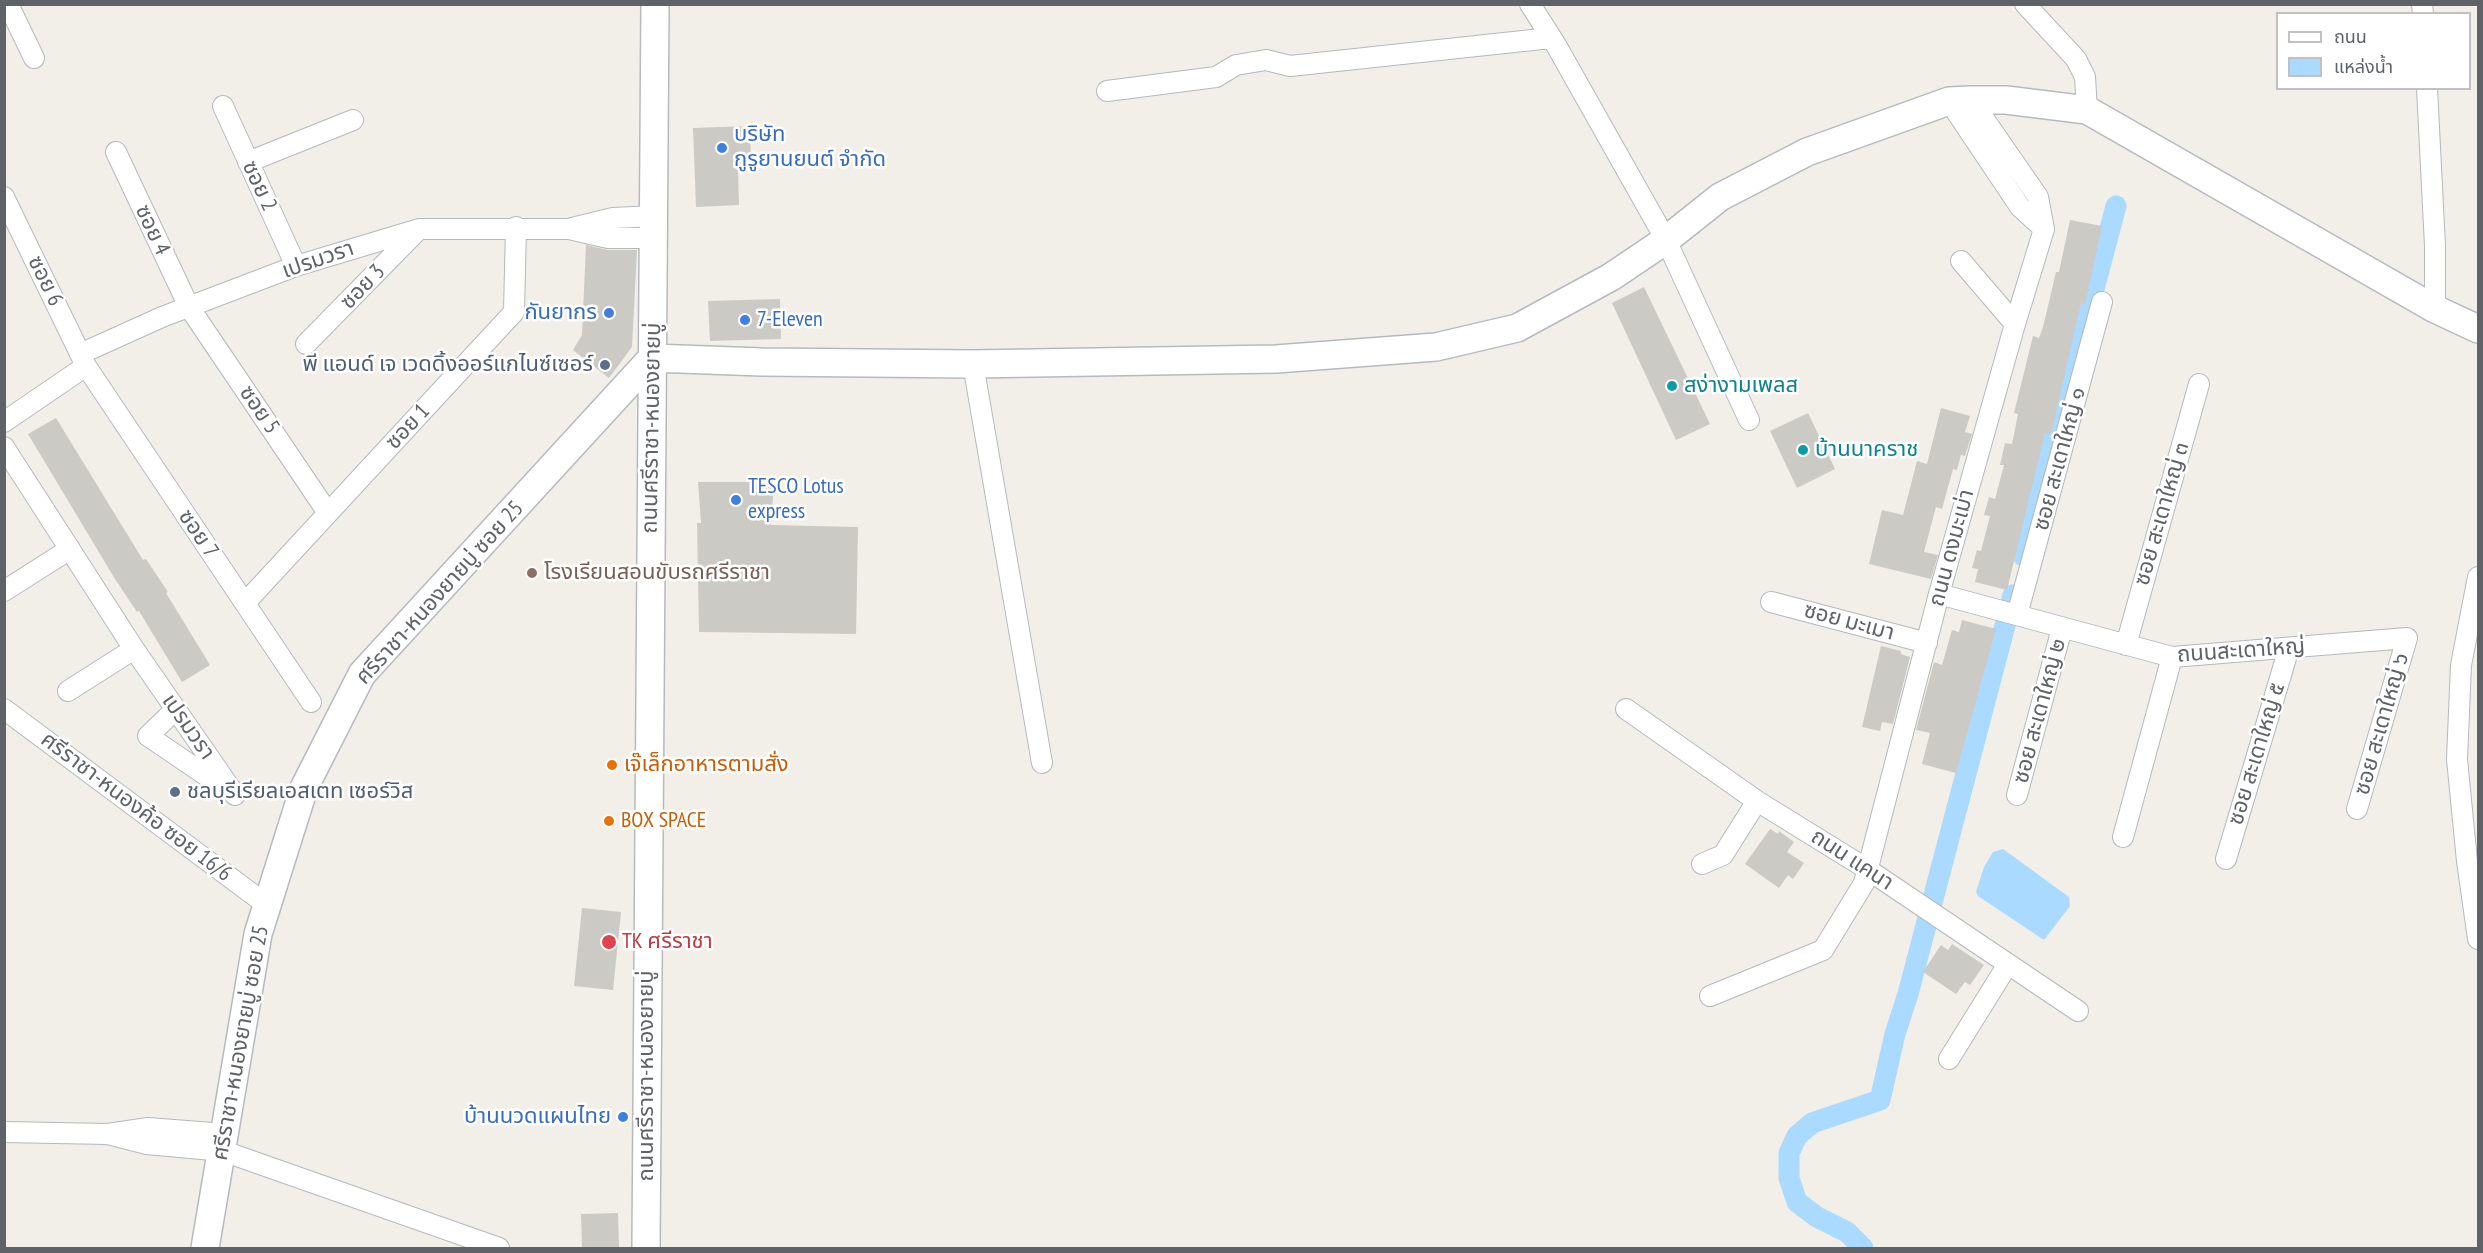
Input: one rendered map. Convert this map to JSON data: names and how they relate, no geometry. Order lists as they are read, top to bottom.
{
  "streets": {
    "street": [
      "ซอย 2",
      "ซอย 4",
      "เปรมวรา",
      "ซอย 6",
      "ซอย 3",
      "ซอย 5",
      "ซอย 1",
      "ถนนศรีราชา-หนองยายบู่",
      "ซอย สะเดาใหญ่ ๑",
      "ซอย สะเดาใหญ่ ๓",
      "ซอย 7",
      "ถนน ดงมะเม่า",
      "ศรีราชา-หนองยายบู่ ซอย 25",
      "ซอย มะเมา",
      "ถนนสะเดาใหญ่",
      "ซอย สะเดาใหญ่ ๒",
      "ซอย สะเดาใหญ่ ๖",
      "ซอย สะเดาใหญ่ ๕",
      "ศรีราชา-หนองค้อ ซอย 16/6",
      "ถนน แคนา"
    ]
  },
  "crossings": [
    ["ซอย 2", "เปรมวรา"],
    ["ซอย 4", "เปรมวรา"],
    ["ซอย 4", "ซอย 5"],
    ["เปรมวรา", "ซอย 6"],
    ["เปรมวรา", "ซอย 3"],
    ["เปรมวรา", "ซอย 5"],
    ["เปรมวรา", "ซอย 1"],
    ["เปรมวรา", "ถนนศรีราชา-หนองยายบู่"],
    ["เปรมวรา", "ซอย 7"],
    ["ซอย 6", "ซอย 7"],
    ["ซอย 5", "ซอย 1"],
    ["ซอย 1", "ซอย 7"],
    ["ถนนศรีราชา-หนองยายบู่", "ศรีราชา-หนองยายบู่ ซอย 25"],
    ["ซอย สะเดาใหญ่ ๑", "ถนนสะเดาใหญ่"],
    ["ซอย สะเดาใหญ่ ๓", "ถนนสะเดาใหญ่"],
    ["ถนน ดงมะเม่า", "ซอย มะเมา"],
    ["ถนน ดงมะเม่า", "ถนนสะเดาใหญ่"],
    ["ถนน ดงมะเม่า", "ถนน แคนา"],
    ["ศรีราชา-หนองยายบู่ ซอย 25", "ศรีราชา-หนองค้อ ซอย 16/6"],
    ["ถนนสะเดาใหญ่", "ซอย สะเดาใหญ่ ๒"],
    ["ถนนสะเดาใหญ่", "ซอย สะเดาใหญ่ ๖"],
    ["ถนนสะเดาใหญ่", "ซอย สะเดาใหญ่ ๕"]
  ],
  "places": [
    "บริษัท กูรูยานยนต์ จำกัด",
    "กันยากร",
    "7-Eleven",
    "พี แอนด์ เจ เวดดิ้งออร์แกไนซ์เซอร์",
    "สง่างามเพลส",
    "บ้านนาคราช",
    "TESCO Lotus express",
    "โรงเรียนสอนขับรถศรีราชา",
    "เจ๊เล็กอาหารตามสั่ง",
    "ชลบุรีเรียลเอสเตท เซอร์วิส",
    "BOX SPACE",
    "TK ศรีราชา",
    "บ้านนวดแผนไทย"
  ],
  "legend": ["ถนน", "แหล่งน้ำ"]
}
